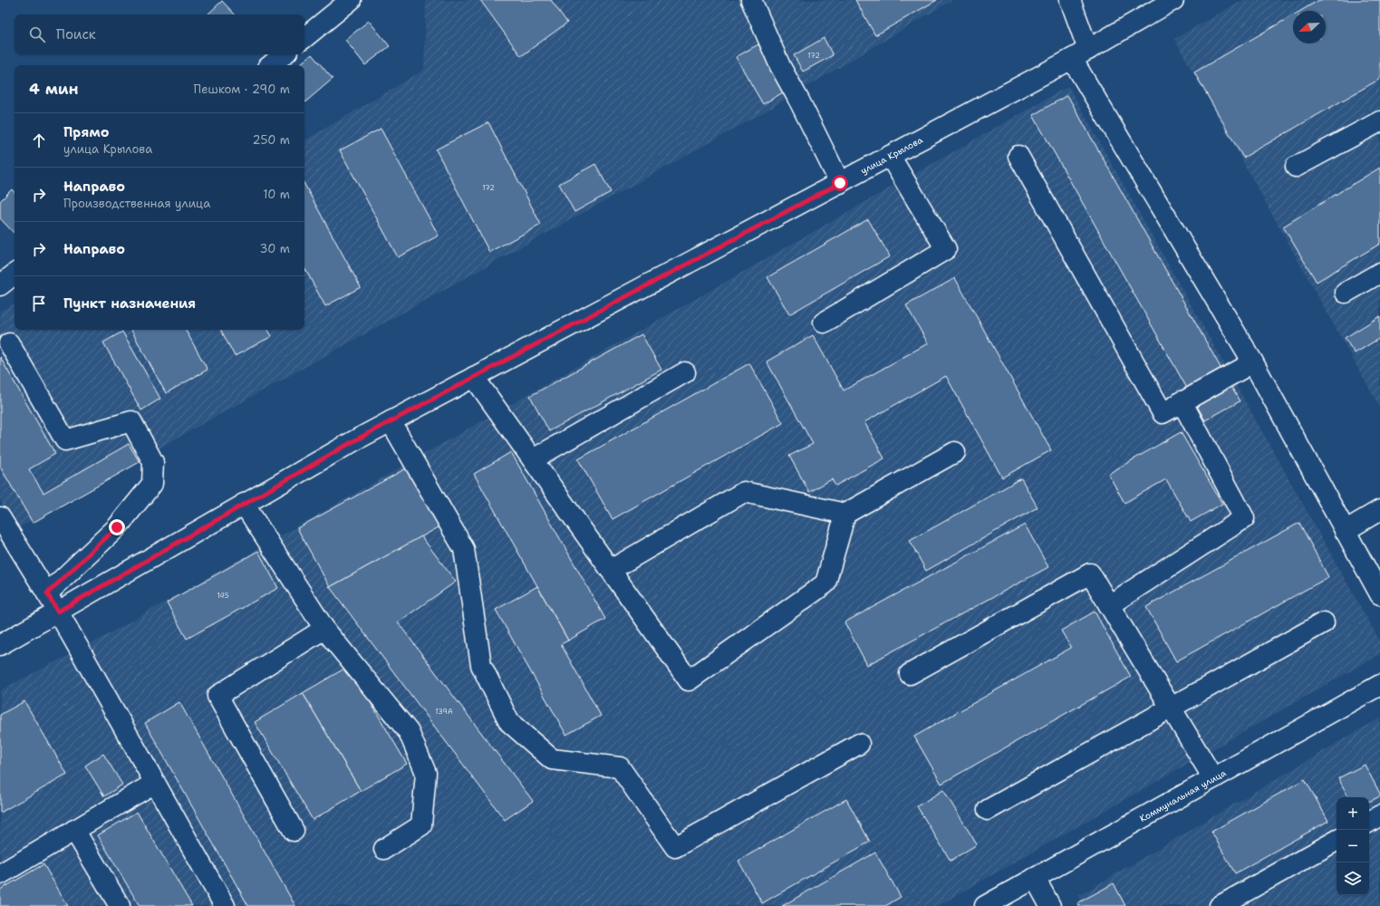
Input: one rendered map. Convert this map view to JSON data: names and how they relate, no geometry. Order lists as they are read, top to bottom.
{
  "streets": {
    "street": ["улица Крылова", "Коммунальная улица"]
  },
  "house_numbers": [
    "172",
    "172",
    "145",
    "139А"
  ],
  "north": "bottom left",
  "page": {
    "search": "Поиск",
    "heading": ["4 мин", "Пешком · 290 m"],
    "list": [
      ["Прямо", "улица Крылова", "250 m"],
      ["Направо", "Производственная улица", "10 m"],
      ["Направо", "30 m"],
      "Пункт назначения"
    ],
    "map_buttons": ["+", "−"]
  }
}
